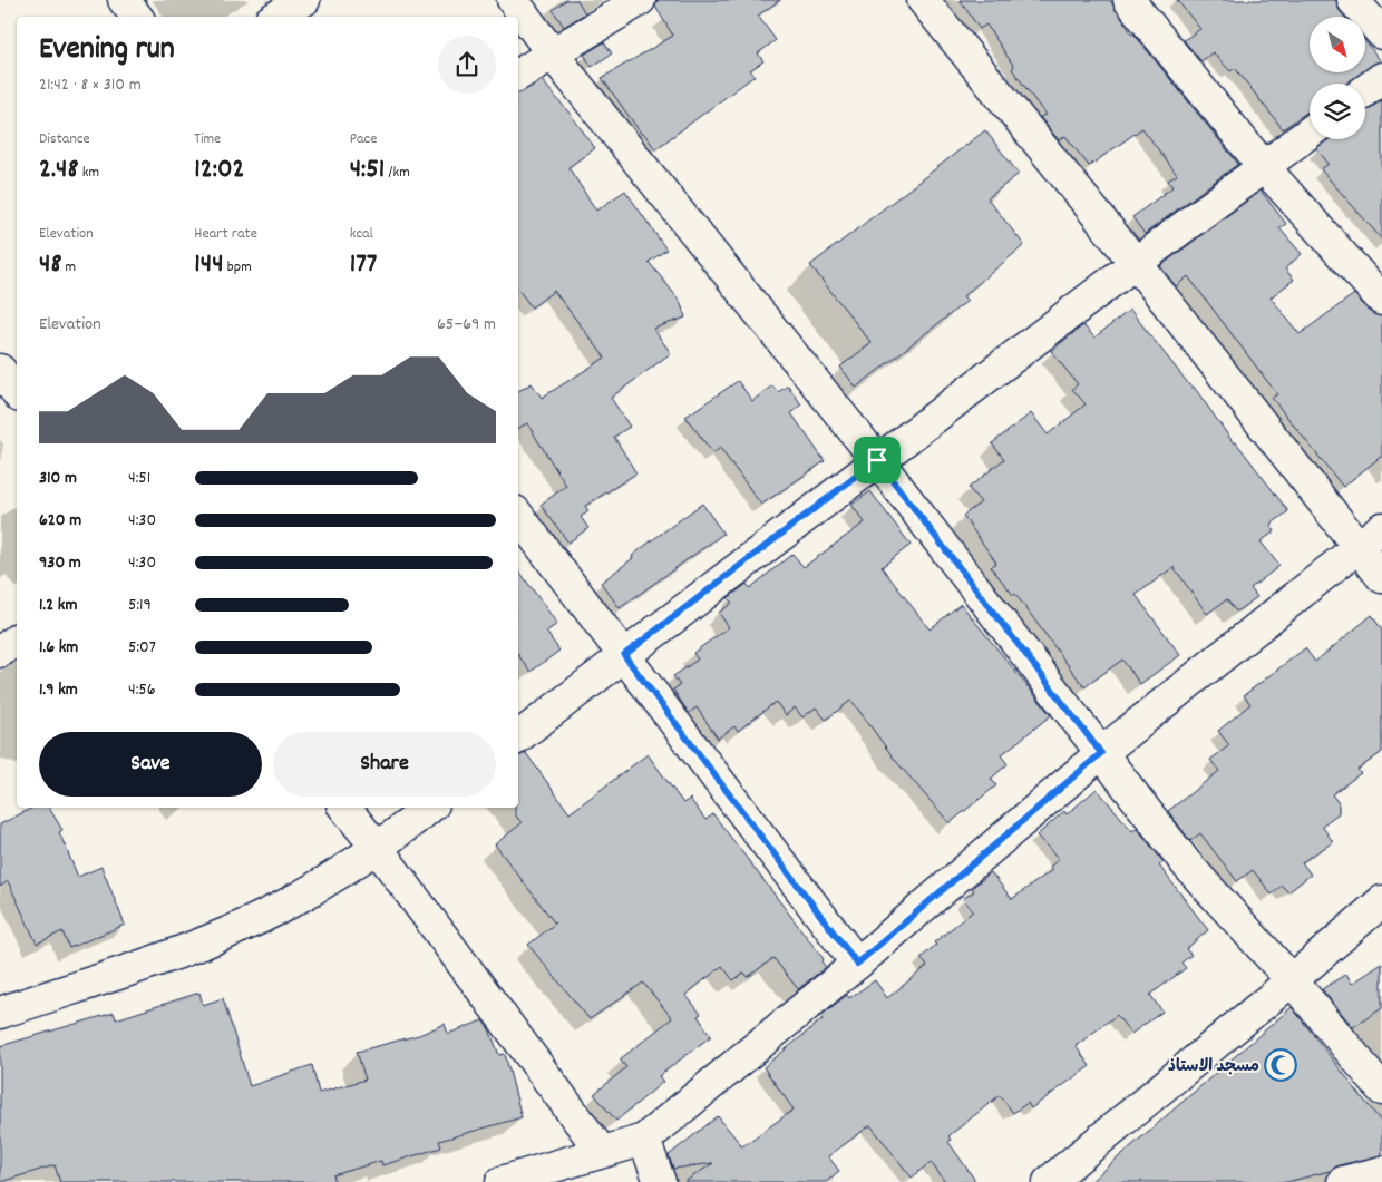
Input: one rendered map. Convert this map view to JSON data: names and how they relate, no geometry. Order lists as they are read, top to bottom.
{
  "places": {
    "mosque": ["مسجد الاستاذ"]
  },
  "north": "bottom right",
  "page": {
    "heading": ["Evening run", "21:42 · 8 × 310 m"],
    "stats": [
      ["Distance", "2.48 km"],
      ["Time", "12:02"],
      ["Pace", "4:51 /km"],
      ["Elevation", "48 m"],
      ["Heart rate", "144 bpm"],
      ["kcal", "177"]
    ],
    "chart": ["Elevation", "65–69 m"],
    "list": [
      {
        "name": "310 m",
        "note": "4:51"
      },
      {
        "name": "620 m",
        "note": "4:30"
      },
      {
        "name": "930 m",
        "note": "4:30"
      },
      {
        "name": "1.2 km",
        "note": "5:19"
      },
      {
        "name": "1.6 km",
        "note": "5:07"
      },
      {
        "name": "1.9 km",
        "note": "4:56"
      }
    ],
    "buttons": ["Save", "Share"]
  }
}
